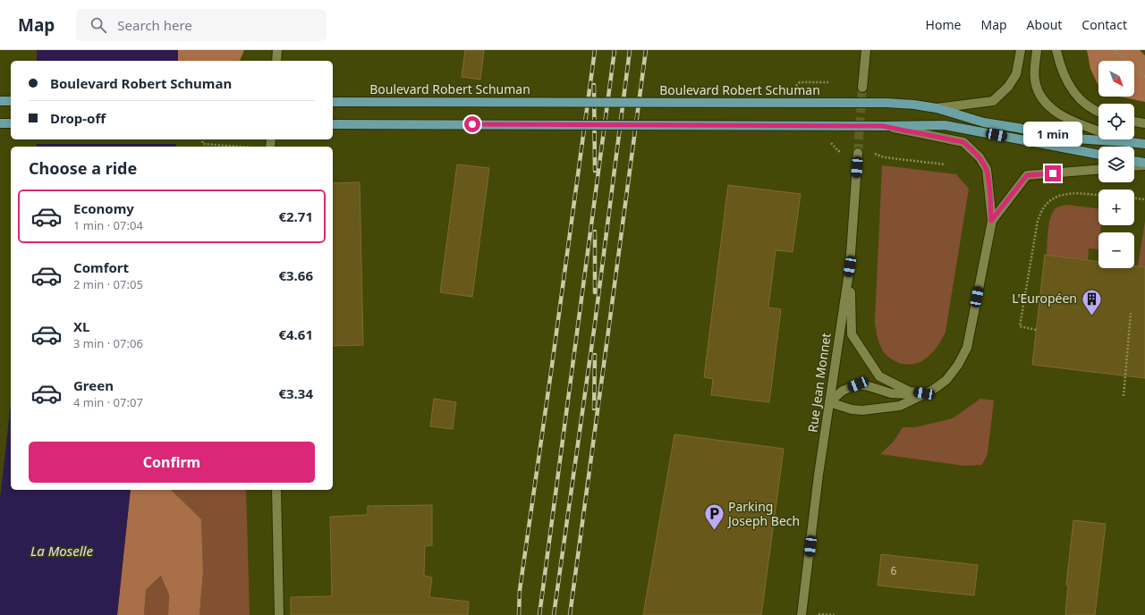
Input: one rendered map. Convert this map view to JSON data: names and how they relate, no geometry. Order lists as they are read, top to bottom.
{
  "streets": {
    "main road": ["Boulevard Robert Schuman"],
    "street": ["Rue Jean Monnet"]
  },
  "water": ["La Moselle"],
  "places": {
    "building": ["L'Européen"],
    "parking": ["Parking Joseph Bech"]
  },
  "house_numbers": ["6"],
  "north": "bottom right",
  "page": {
    "header": "Map",
    "search": "Search here",
    "nav": [
      "Home",
      "Map",
      "About",
      "Contact"
    ],
    "map_buttons": ["+", "−"],
    "banner": ["Boulevard Robert Schuman", "Drop-off"],
    "bubble": "1 min",
    "heading": "Choose a ride",
    "list": [
      {
        "name": "Economy",
        "note": "1 min · 07:04",
        "value": "€2.71"
      },
      {
        "name": "Comfort",
        "note": "2 min · 07:05",
        "value": "€3.66"
      },
      {
        "name": "XL",
        "note": "3 min · 07:06",
        "value": "€4.61"
      },
      {
        "name": "Green",
        "note": "4 min · 07:07",
        "value": "€3.34"
      }
    ],
    "buttons": "Confirm"
  }
}
